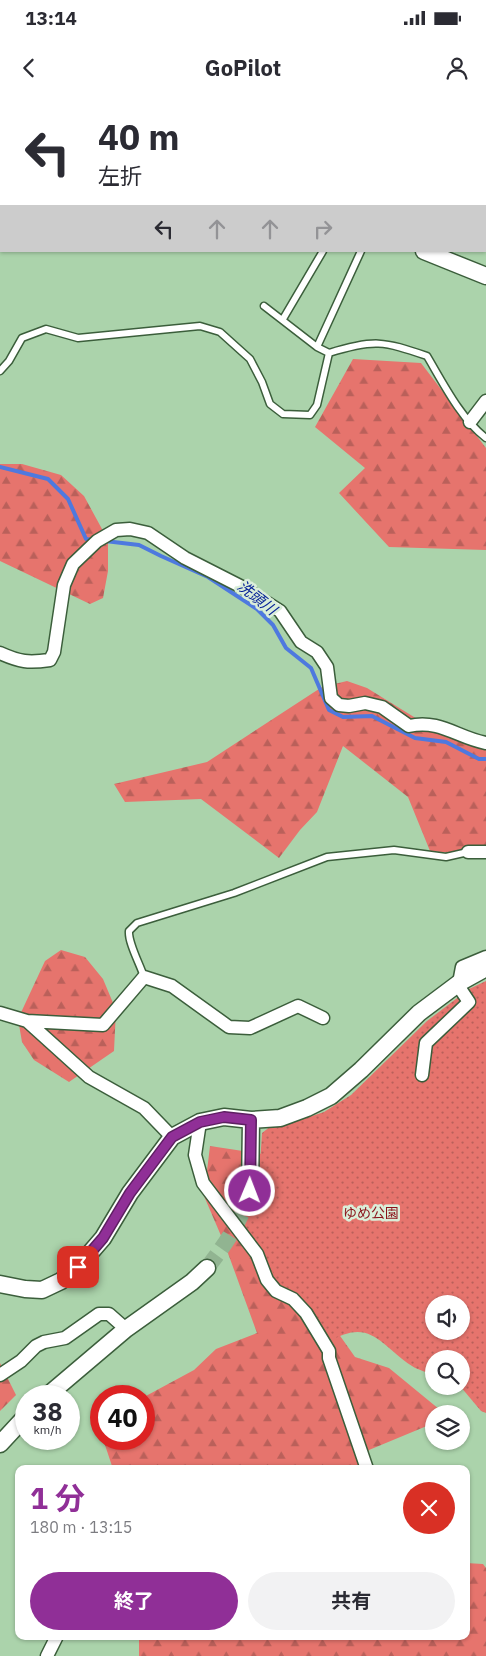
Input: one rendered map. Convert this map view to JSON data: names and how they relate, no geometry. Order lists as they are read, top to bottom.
{
  "water": ["洗頭川"],
  "parks": ["ゆめ公園"],
  "page": {
    "status": "13:14",
    "header": "GoPilot",
    "turn": ["40 m", "左折"],
    "speed": "38 km/h",
    "limit": "40",
    "heading": ["1 分", "180 m · 13:15"],
    "buttons": ["終了", "共有"]
  }
}
